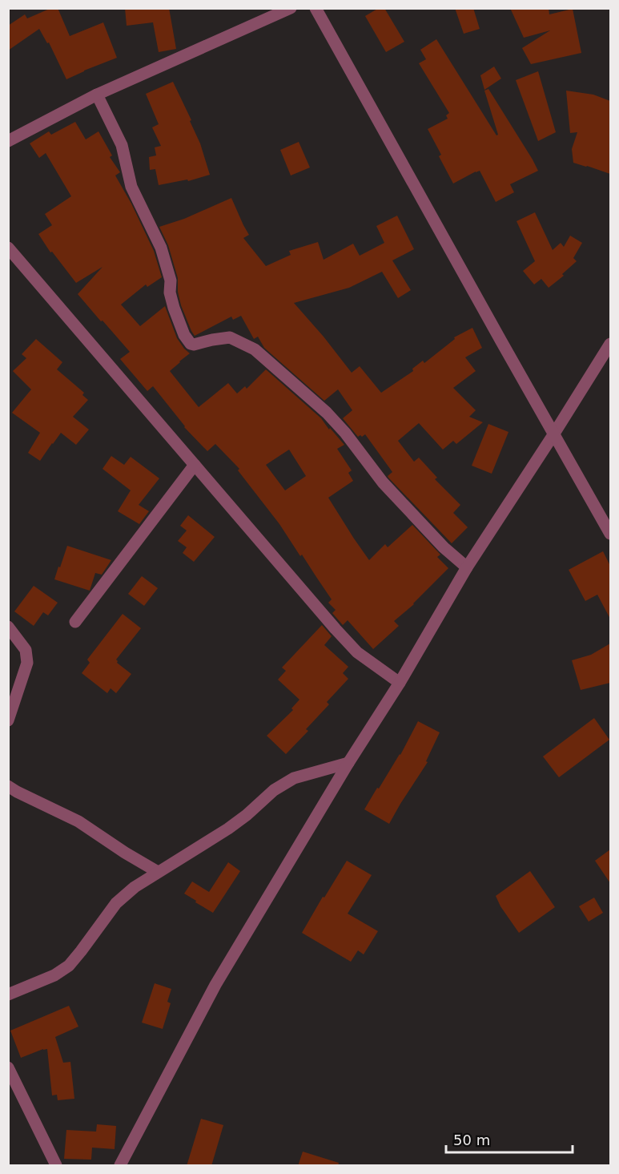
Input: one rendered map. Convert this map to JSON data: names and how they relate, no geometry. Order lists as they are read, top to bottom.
{
  "scale_bar": "50 m"
}
